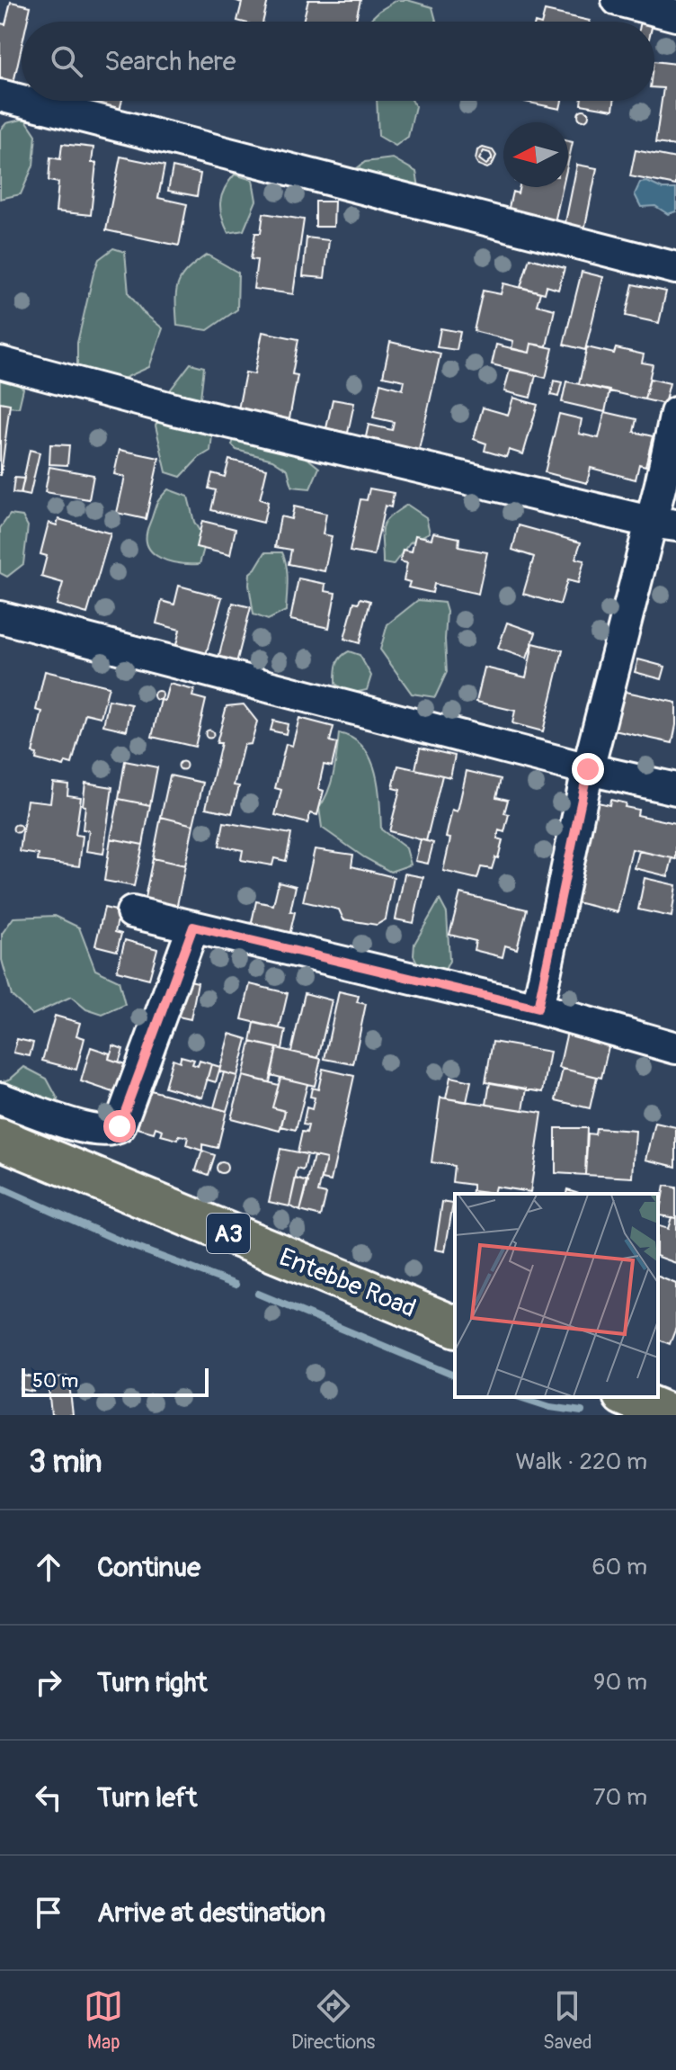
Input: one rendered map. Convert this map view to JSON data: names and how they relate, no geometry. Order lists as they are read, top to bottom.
{
  "streets": {
    "main road": ["A3", "Entebbe Road"]
  },
  "scale_bar": "50 m",
  "north": "left",
  "page": {
    "search": "Search here",
    "scale": "50 m",
    "heading": ["3 min", "Walk · 220 m"],
    "list": [
      ["Continue", "60 m"],
      ["Turn right", "90 m"],
      ["Turn left", "70 m"],
      "Arrive at destination"
    ],
    "nav": ["Map", "Directions", "Saved"]
  }
}
